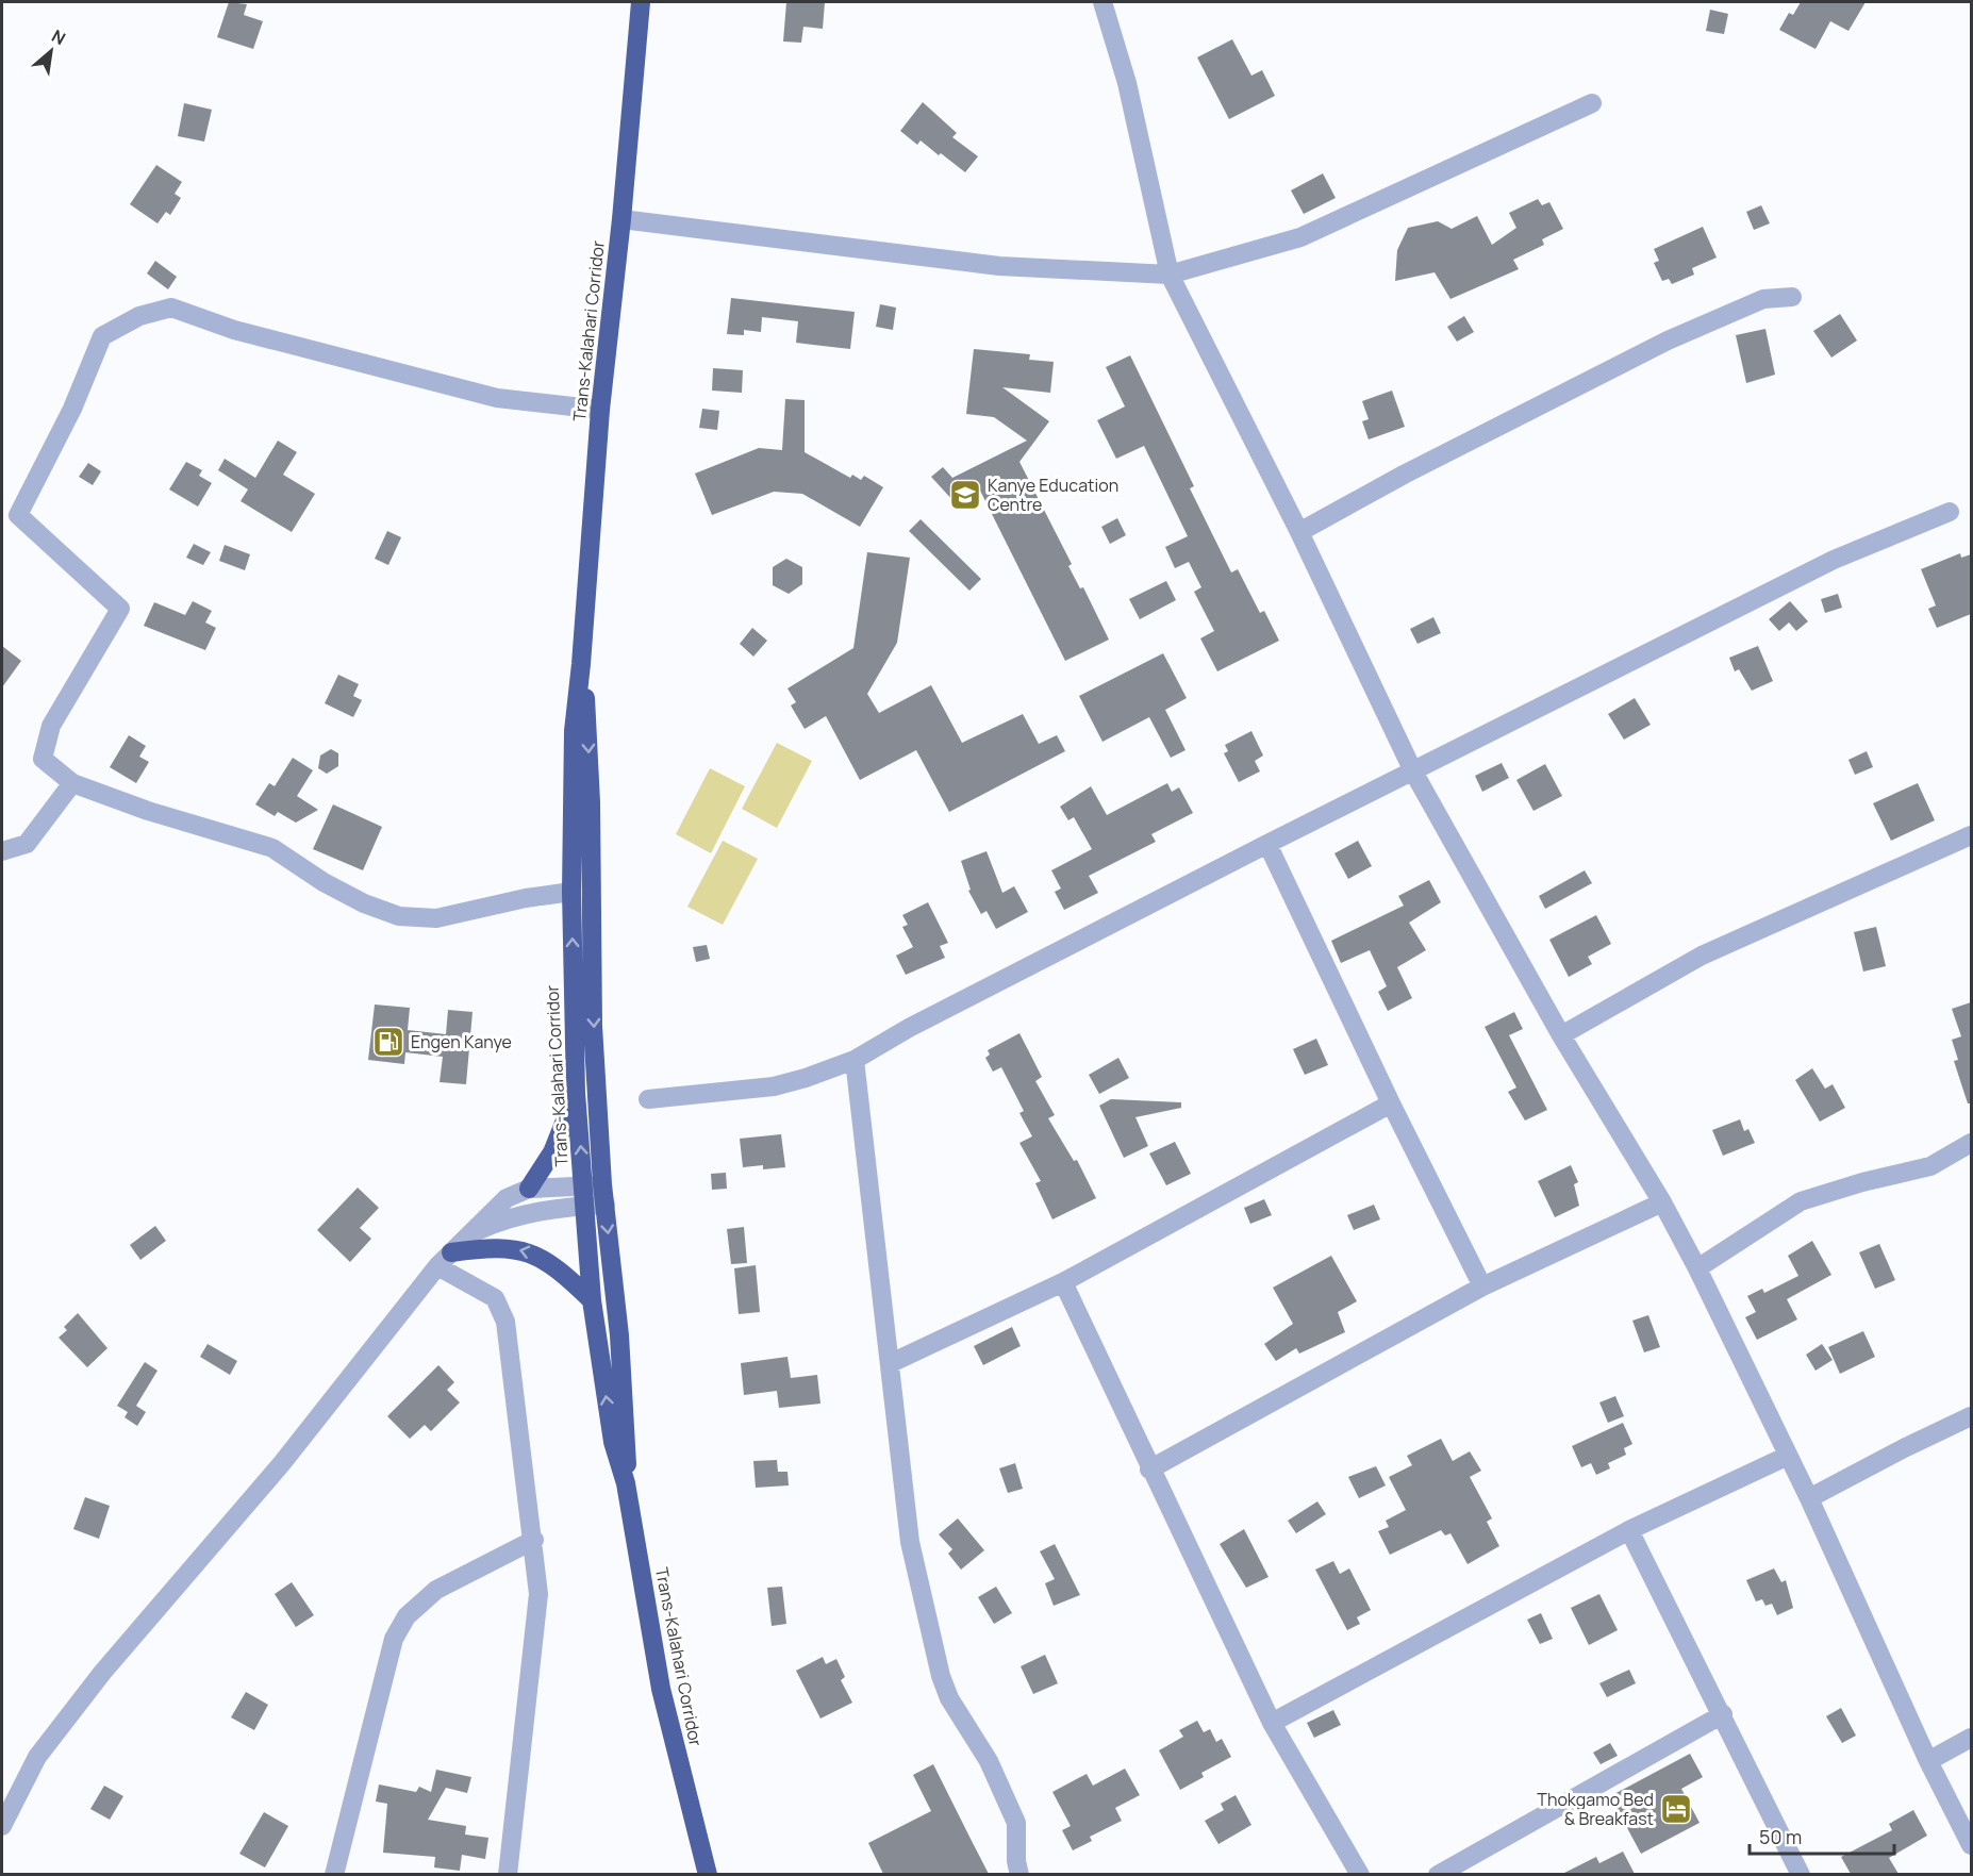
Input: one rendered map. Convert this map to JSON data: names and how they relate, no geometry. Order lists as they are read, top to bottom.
{
  "streets": {
    "highway": ["Trans-Kalahari Corridor"]
  },
  "places": {
    "school or university": ["Kanye Education Centre"],
    "fuel station": ["Engen Kanye"],
    "hotel": ["Thokgamo Bed & Breakfast"]
  },
  "scale_bar": "50 m",
  "north": "top right"
}
